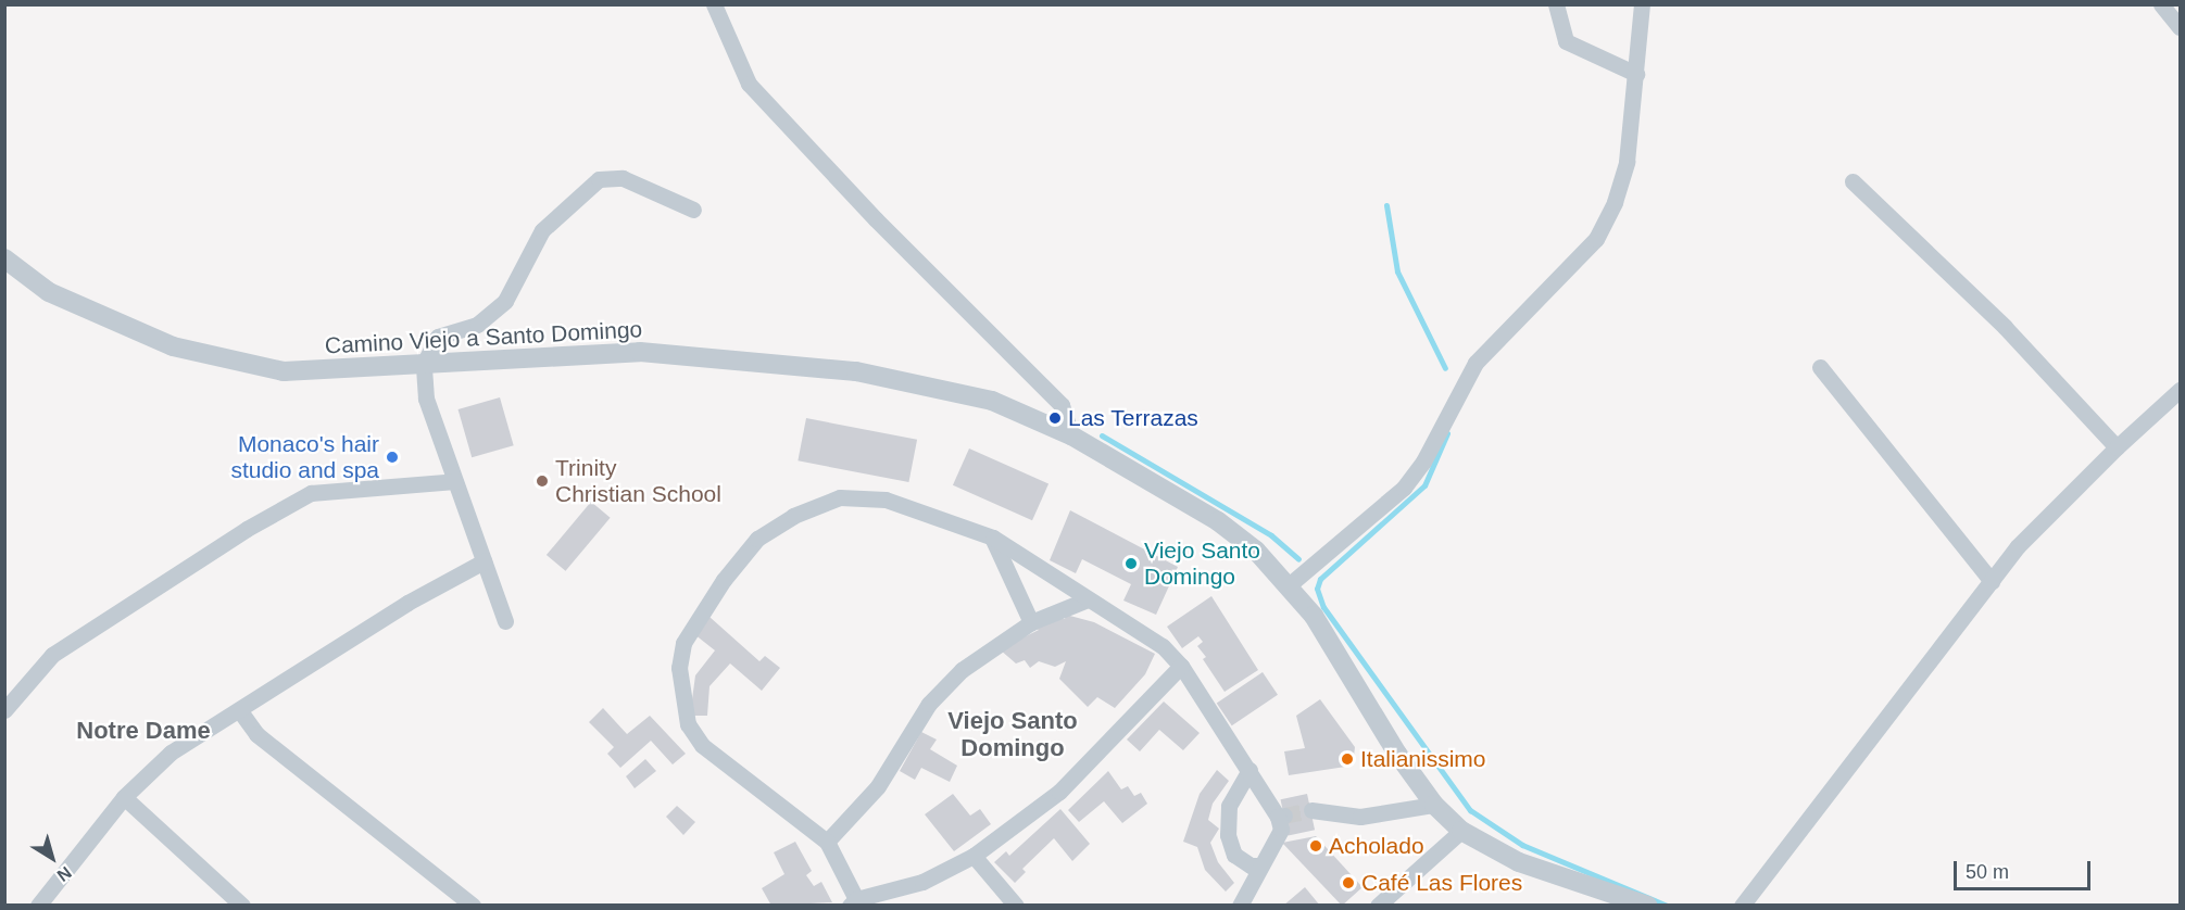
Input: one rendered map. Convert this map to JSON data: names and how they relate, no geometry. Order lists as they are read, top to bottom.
{
  "streets": {
    "street": ["Camino Viejo a Santo Domingo"]
  },
  "districts": ["Viejo Santo Domingo", "Notre Dame"],
  "places": [
    "Las Terrazas",
    "Monaco's hair studio and spa",
    "Trinity Christian School",
    "Viejo Santo Domingo",
    "Italianissimo",
    "Acholado",
    "Café Las Flores"
  ],
  "scale_bar": "50 m",
  "north": "bottom right"
}
